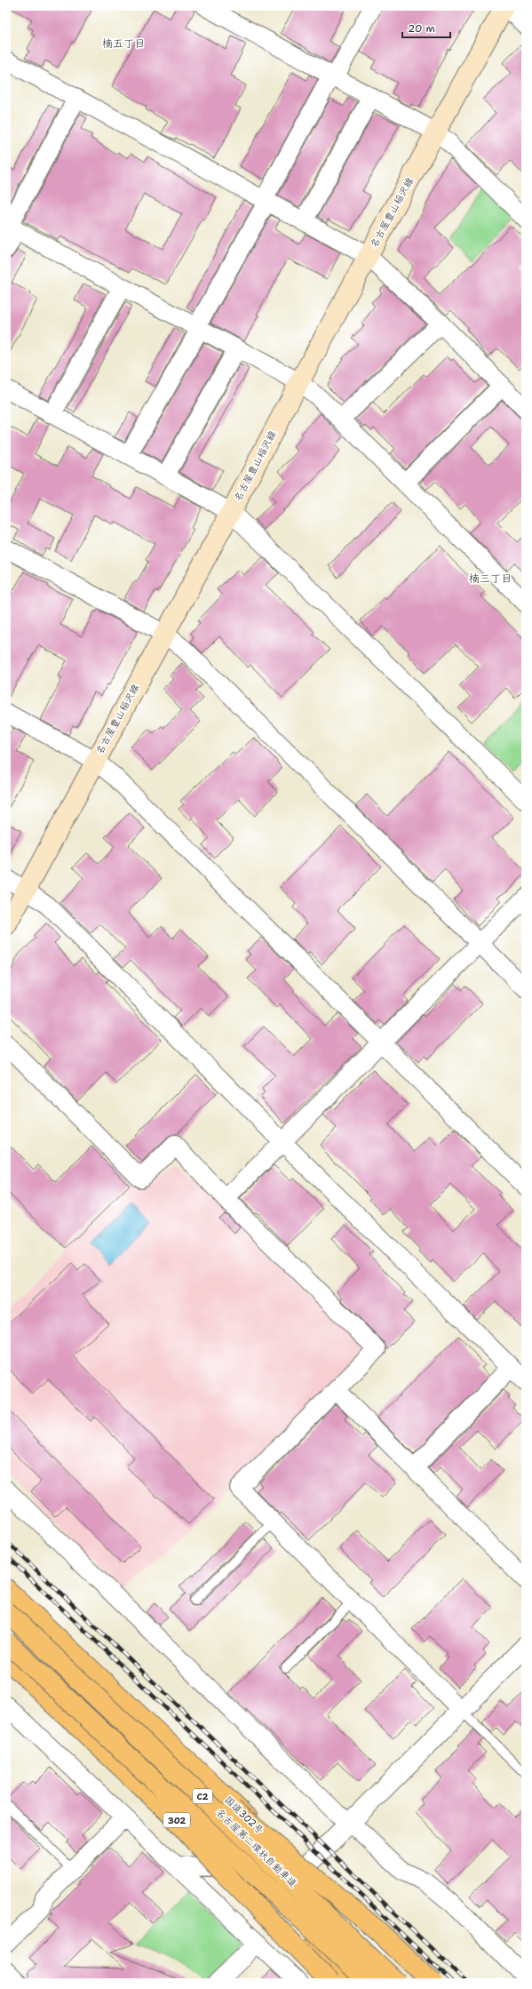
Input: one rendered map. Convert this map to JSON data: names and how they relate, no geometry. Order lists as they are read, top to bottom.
{
  "streets": {
    "highway": [
      "C2",
      "国道302号",
      "302",
      "名古屋第二環状自動車道"
    ],
    "main road": ["名古屋豊山稲沢線"]
  },
  "districts": ["楠五丁目", "楠三丁目"],
  "scale_bar": "20 m"
}
